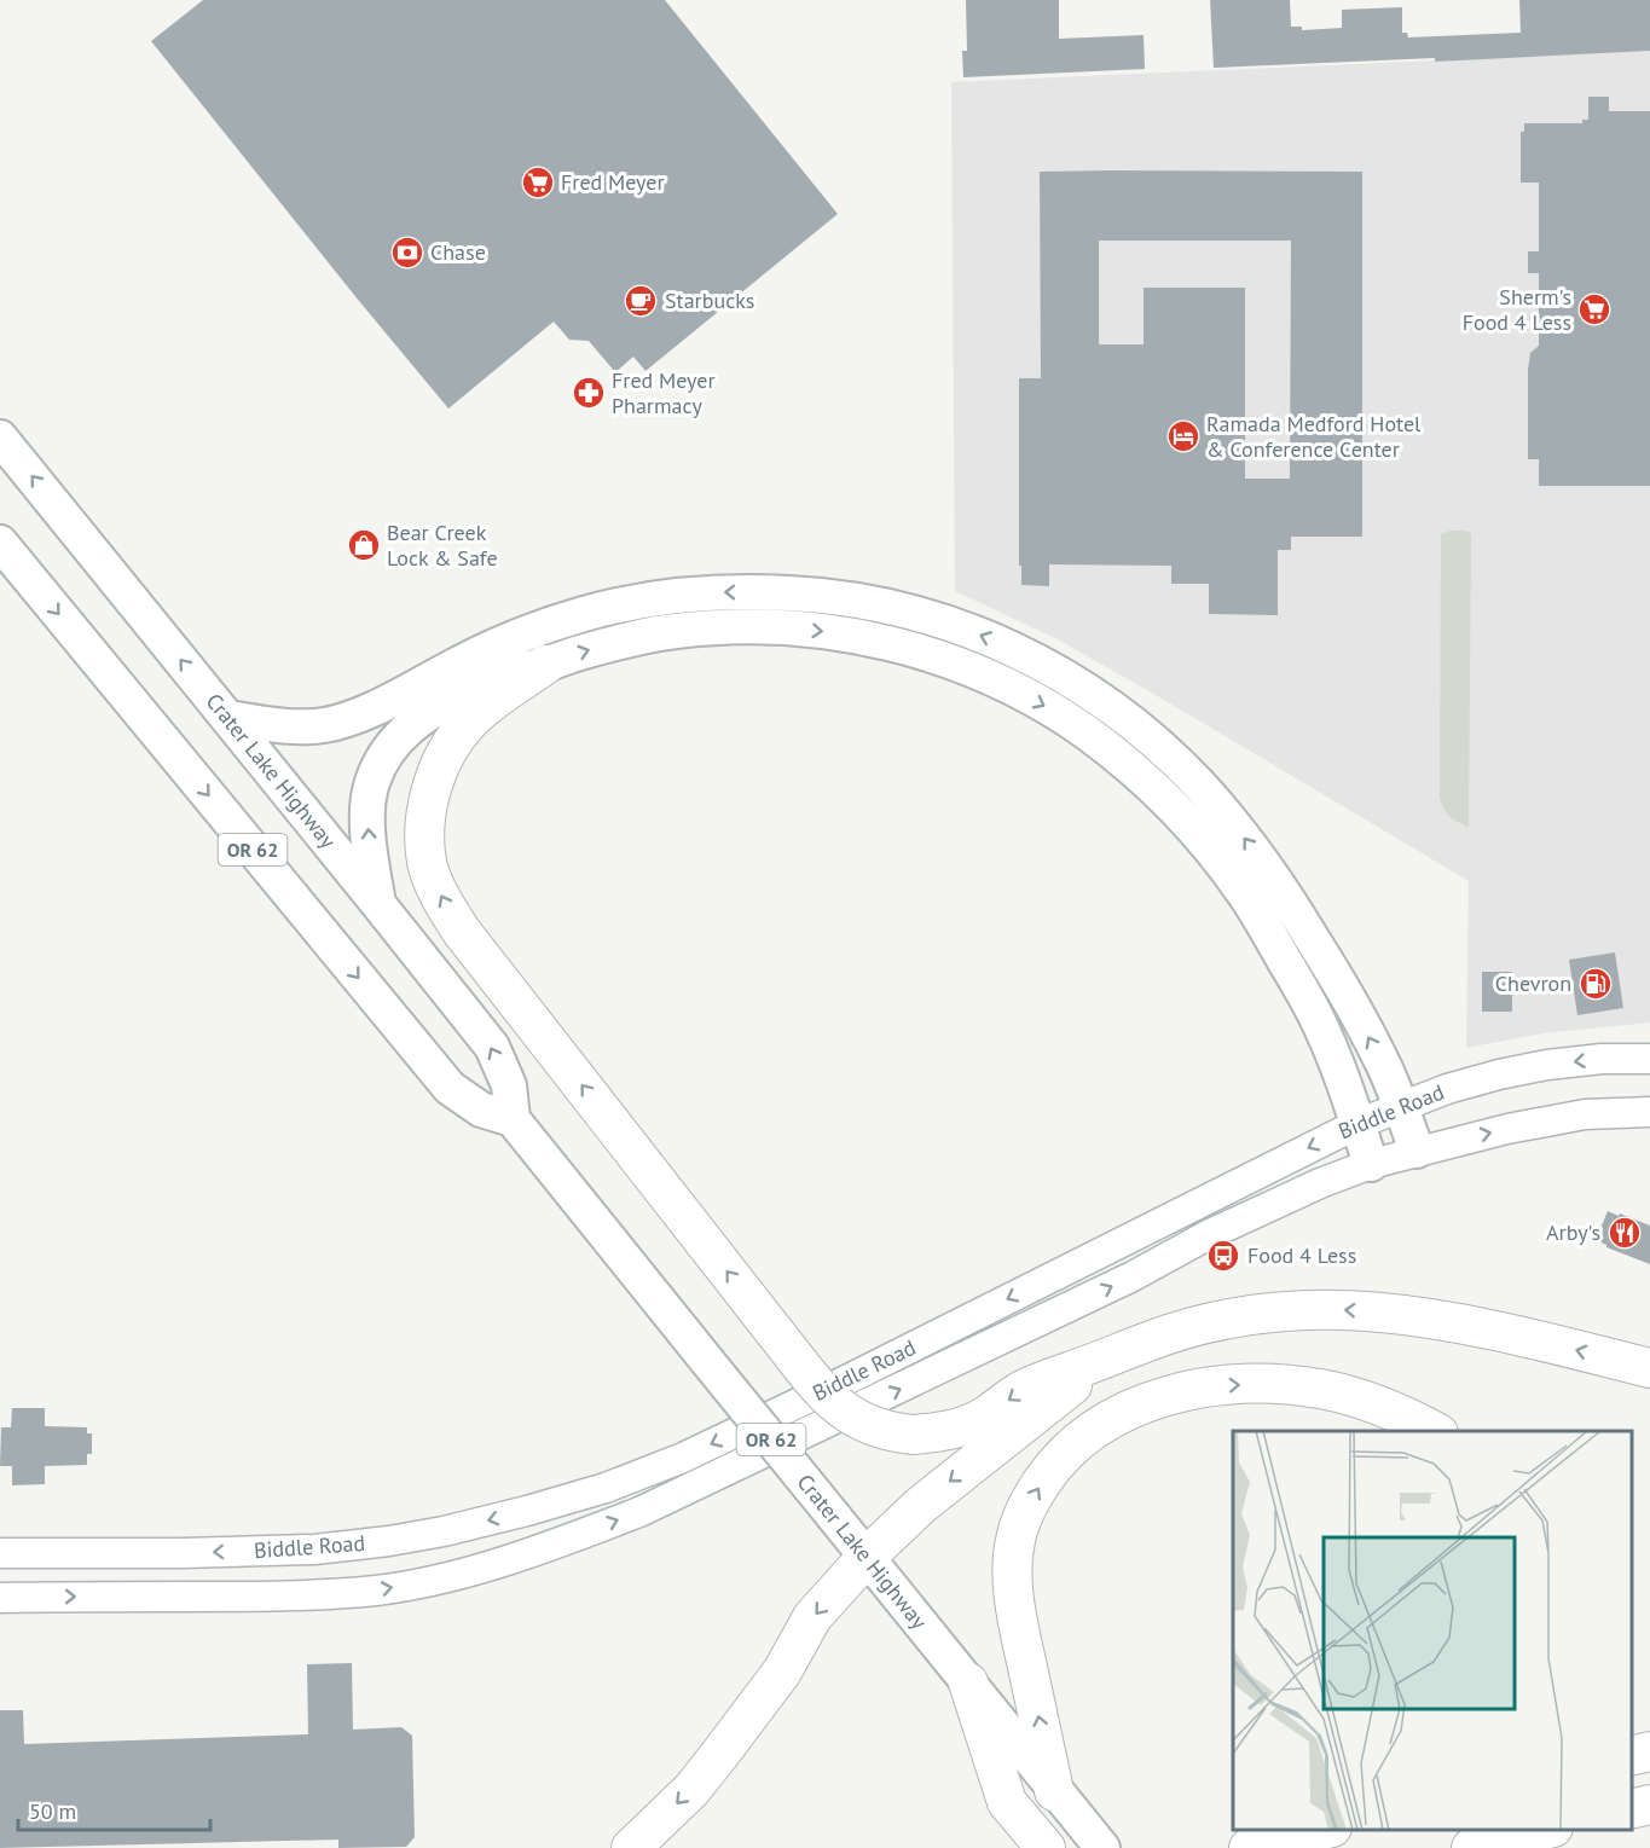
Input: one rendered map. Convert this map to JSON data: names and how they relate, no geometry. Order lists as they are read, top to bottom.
{
  "streets": {
    "highway": ["Crater Lake Highway", "OR 62"],
    "main road": ["Biddle Road"]
  },
  "crossings": [
    ["Crater Lake Highway", "OR 62"]
  ],
  "places": {
    "supermarket": ["Fred Meyer", "Sherm's Food 4 Less"],
    "bank": ["Chase"],
    "cafe": ["Starbucks"],
    "pharmacy": ["Fred Meyer Pharmacy"],
    "hotel": ["Ramada Medford Hotel & Conference Center"],
    "shop": ["Bear Creek Lock & Safe"],
    "fuel station": ["Chevron"],
    "restaurant": ["Arby's"],
    "bus stop": ["Food 4 Less"]
  },
  "scale_bar": "50 m"
}
